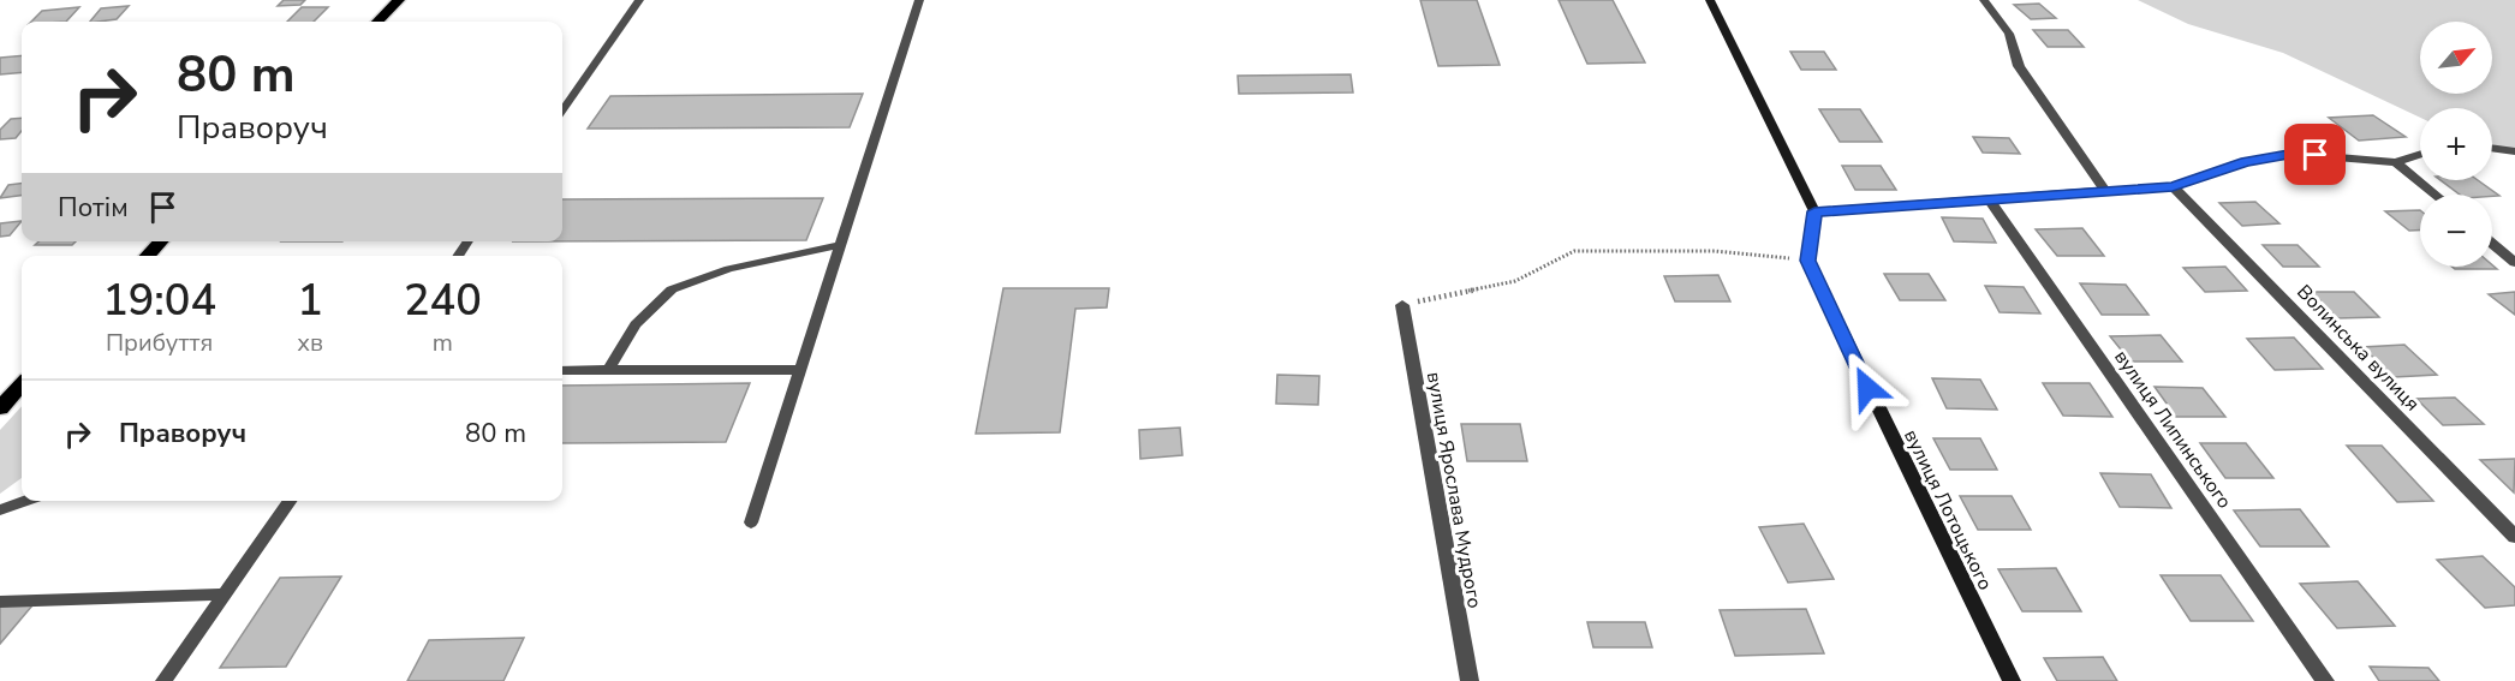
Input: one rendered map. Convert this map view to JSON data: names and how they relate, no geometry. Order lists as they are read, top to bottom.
{
  "streets": {
    "street": [
      "Волинська вулиця",
      "вулиця Липинського",
      "вулиця Ярослава Мудрого",
      "вулиця Лотоцького"
    ]
  },
  "north": "top right",
  "page": {
    "map_buttons": ["+", "−"],
    "turn": ["80 m", "Праворуч"],
    "then": "Потім",
    "eta": [
      "19:04",
      "Прибуття",
      "1",
      "хв",
      "240",
      "m"
    ],
    "list": [
      {
        "name": "Праворуч",
        "value": "80 m"
      }
    ]
  }
}
